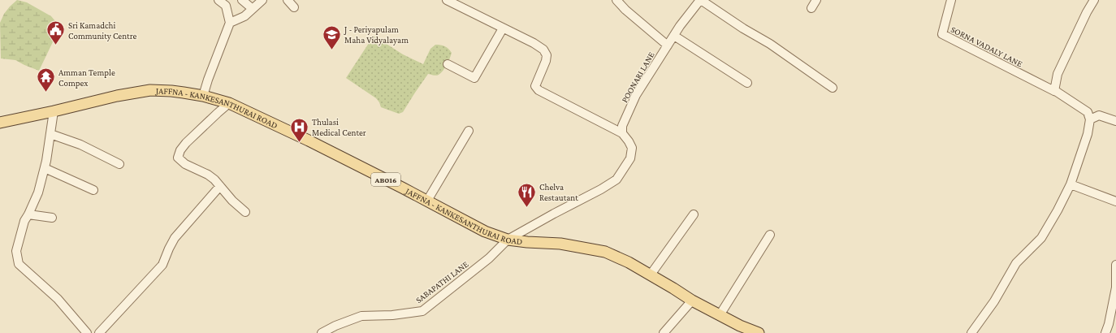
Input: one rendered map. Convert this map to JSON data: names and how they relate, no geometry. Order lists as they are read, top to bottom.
{
  "streets": {
    "main road": ["JAFFNA - KANKESANTHURAI ROAD", "AB016"],
    "street": ["SORNA VADALY LANE", "POONARI LANE", "SABAPATHI LANE"]
  },
  "crossings": [
    ["JAFFNA - KANKESANTHURAI ROAD", "SABAPATHI LANE"]
  ],
  "places": {
    "public building": ["Sri Kamadchi Community Centre"],
    "school or university": ["J - Periyapulam Maha Vidyalayam"],
    "temple": ["Amman Temple Compex"],
    "hospital": ["Thulasi Medical Center"],
    "restaurant": ["Chelva Restautant"]
  }
}
